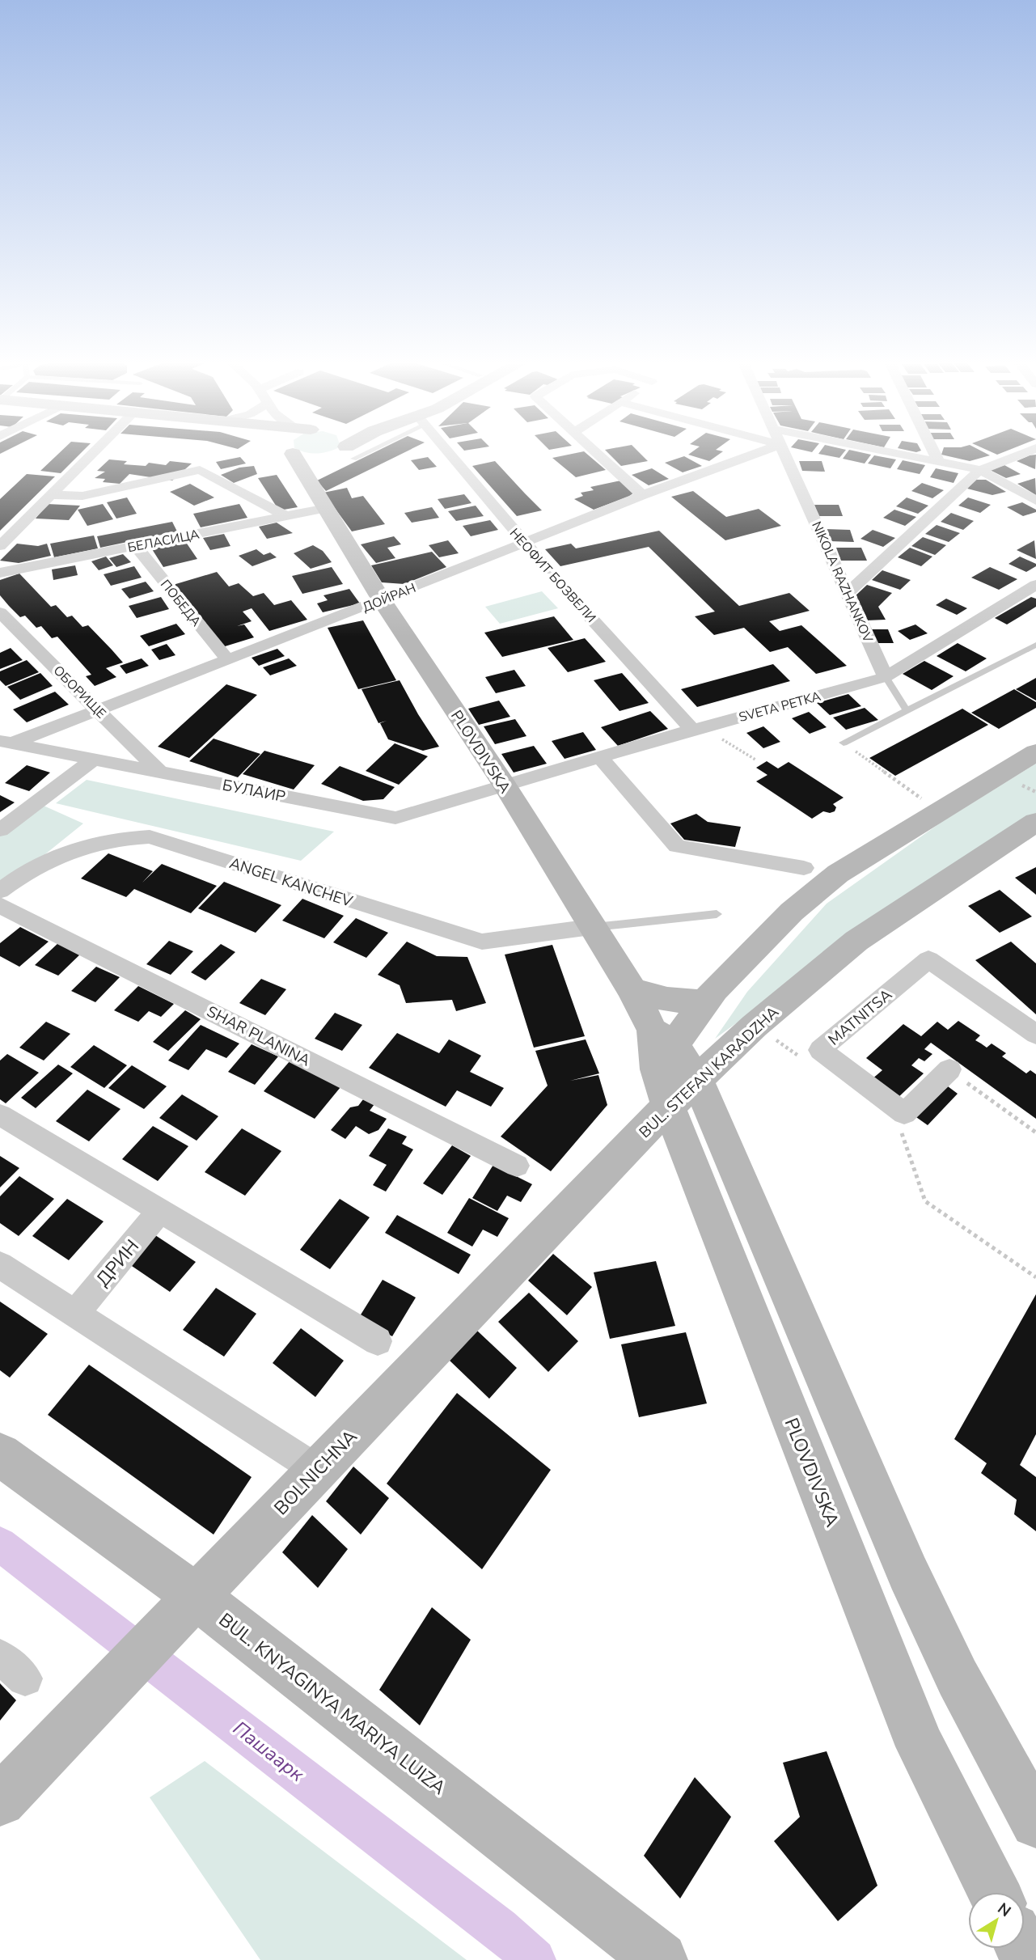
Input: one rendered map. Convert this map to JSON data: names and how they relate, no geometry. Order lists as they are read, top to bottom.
{
  "streets": {
    "street": [
      "БЕЛАСИЦА",
      "НЕОФИТ БОЗВЕЛИ",
      "NIKOLA RAZHANKOV",
      "ДОЙРАН",
      "ПОБЕДА",
      "ОБОРИЩЕ",
      "SVETA PETKA",
      "PLOVDIVSKA",
      "БУЛАИР",
      "ANGEL KANCHEV",
      "MATNITSA",
      "SHAR PLANINA",
      "BUL. STEFAN KARADZHA",
      "ДРИН",
      "BOLNICHNA",
      "BUL. KNYAGINYA MARIYA LUIZA"
    ]
  },
  "crossings": [
    ["БЕЛАСИЦА", "ПОБЕДА"],
    ["БЕЛАСИЦА", "PLOVDIVSKA"],
    ["НЕОФИТ БОЗВЕЛИ", "ДОЙРАН"],
    ["НЕОФИТ БОЗВЕЛИ", "SVETA PETKA"],
    ["NIKOLA RAZHANKOV", "SVETA PETKA"],
    ["ДОЙРАН", "ПОБЕДА"],
    ["ДОЙРАН", "ОБОРИЩЕ"],
    ["ДОЙРАН", "PLOVDIVSKA"],
    ["ДОЙРАН", "БУЛАИР"],
    ["ОБОРИЩЕ", "БУЛАИР"],
    ["SVETA PETKA", "PLOVDIVSKA"],
    ["SVETA PETKA", "БУЛАИР"],
    ["PLOVDIVSKA", "БУЛАИР"],
    ["PLOVDIVSKA", "ANGEL KANCHEV"],
    ["PLOVDIVSKA", "BUL. STEFAN KARADZHA"],
    ["BUL. STEFAN KARADZHA", "BOLNICHNA"],
    ["BOLNICHNA", "BUL. KNYAGINYA MARIYA LUIZA"]
  ],
  "water": ["Пашаарк"],
  "north": "top right"
}
